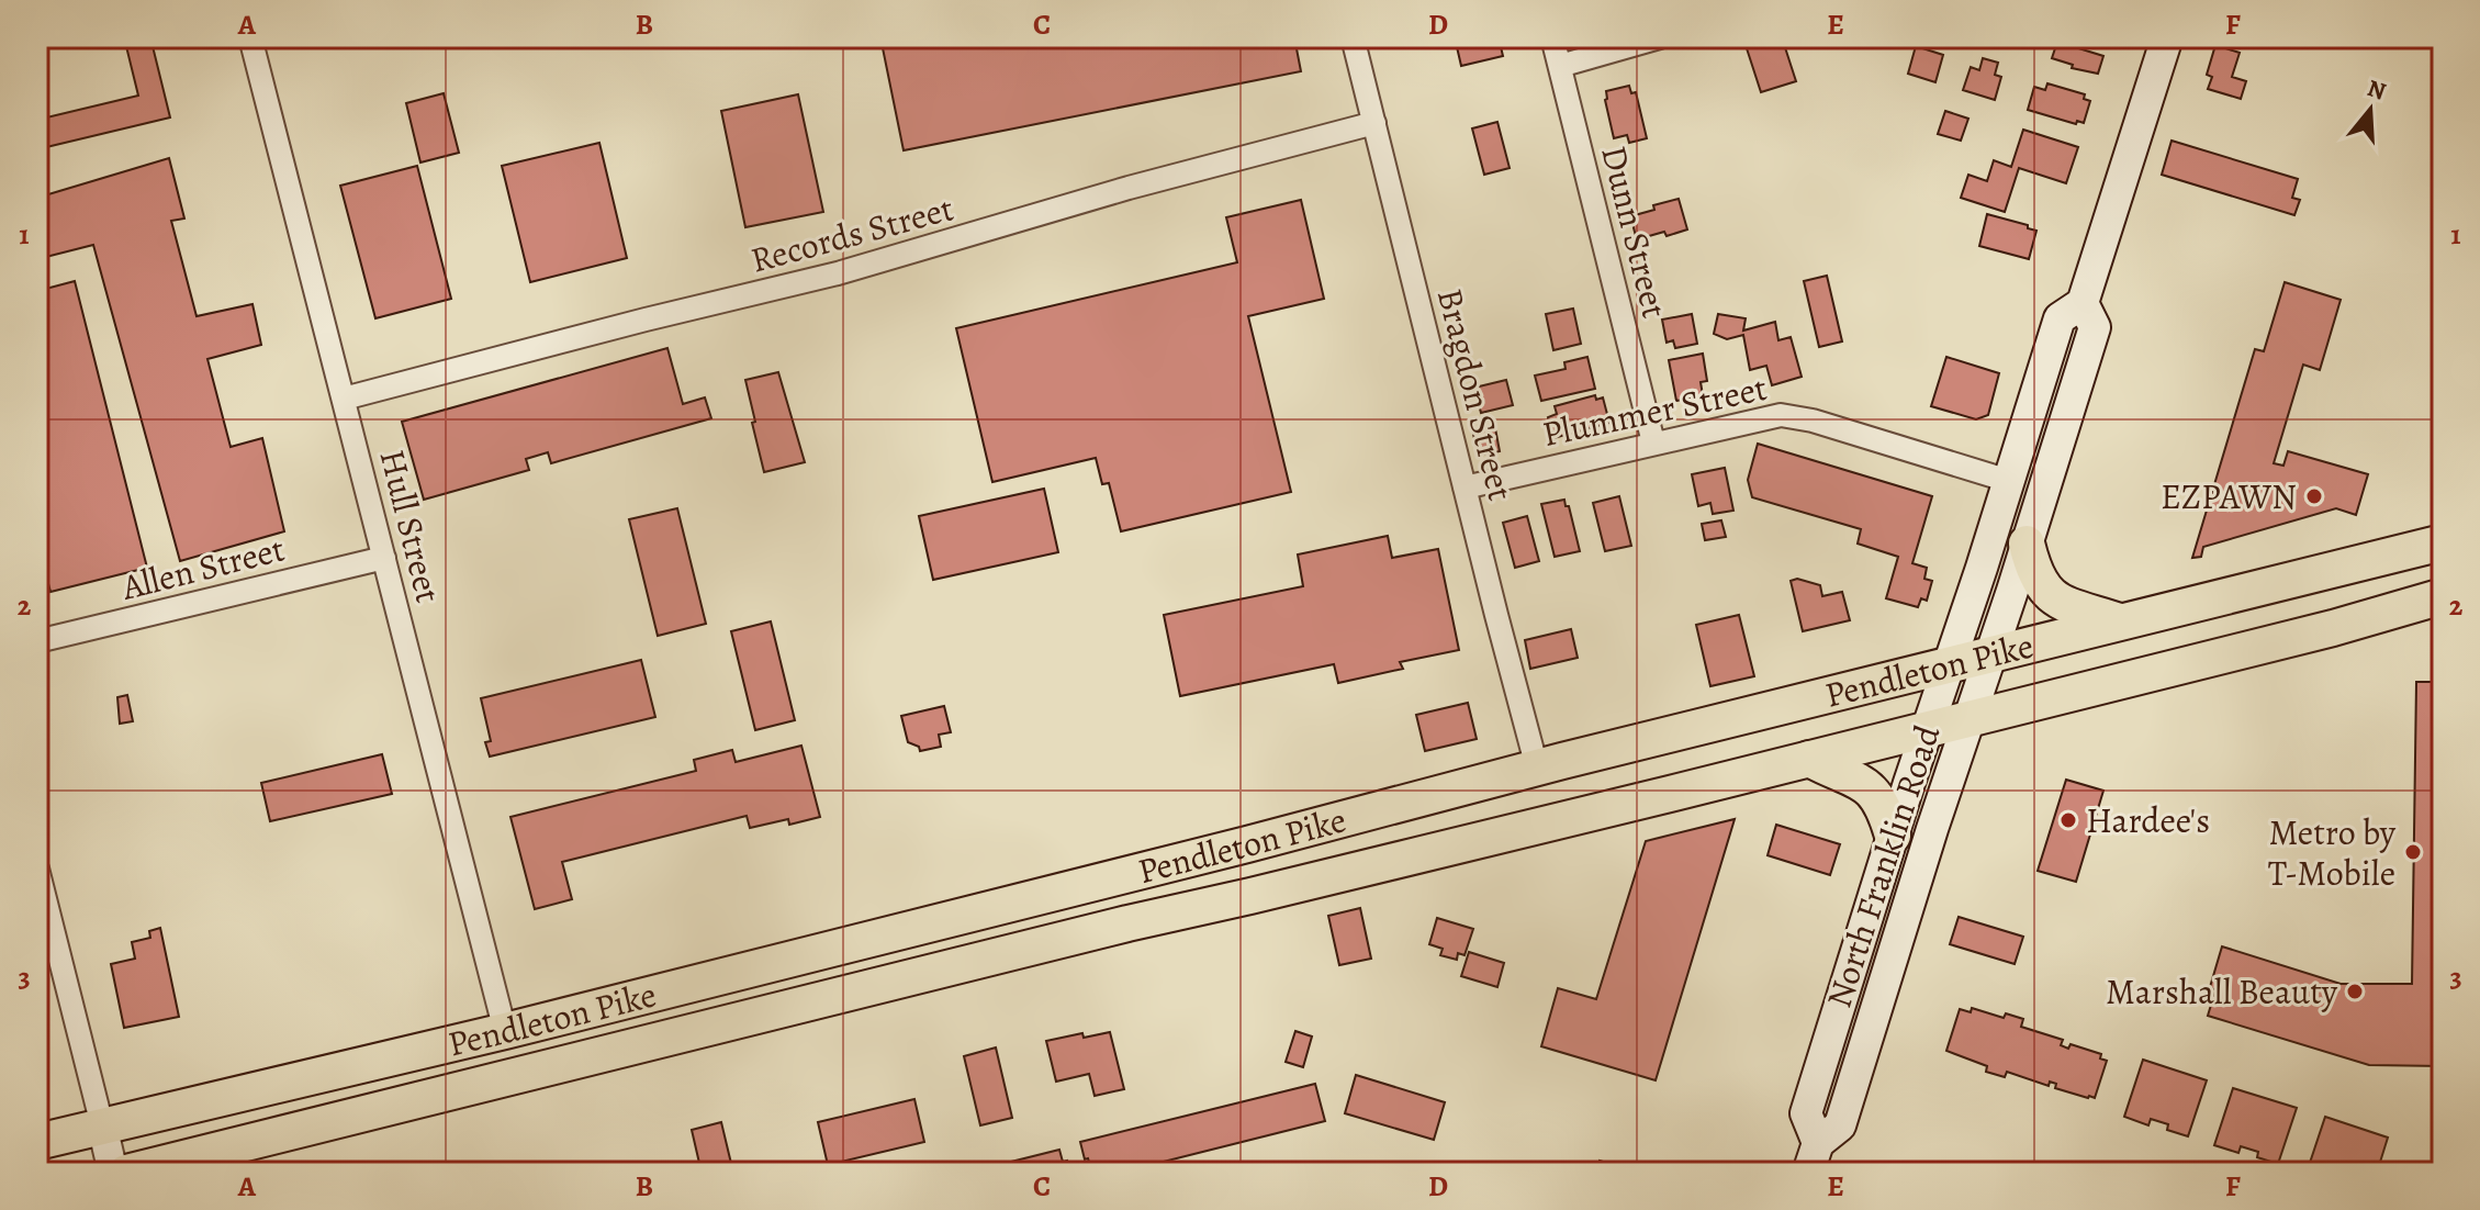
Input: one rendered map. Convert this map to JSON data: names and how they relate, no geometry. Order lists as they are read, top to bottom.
{
  "streets": {
    "main road": ["Pendleton Pike", "North Franklin Road"],
    "street": [
      "Dunn Street",
      "Records Street",
      "Bragdon Street",
      "Plummer Street",
      "Hull Street",
      "Allen Street"
    ]
  },
  "crossings": [
    ["Dunn Street", "Plummer Street"],
    ["Records Street", "Bragdon Street"],
    ["Records Street", "Hull Street"],
    ["Bragdon Street", "Plummer Street"],
    ["Bragdon Street", "Pendleton Pike"],
    ["Plummer Street", "North Franklin Road"],
    ["Hull Street", "Allen Street"],
    ["Hull Street", "Pendleton Pike"],
    ["Pendleton Pike", "North Franklin Road"]
  ],
  "places": [
    "EZPAWN",
    "Hardee's",
    "Metro by T-Mobile",
    "Marshall Beauty"
  ],
  "north": "top",
  "grid": {
    "columns": [
      "A",
      "B",
      "C",
      "D",
      "E",
      "F"
    ],
    "rows": ["1", "2", "3"]
  }
}
